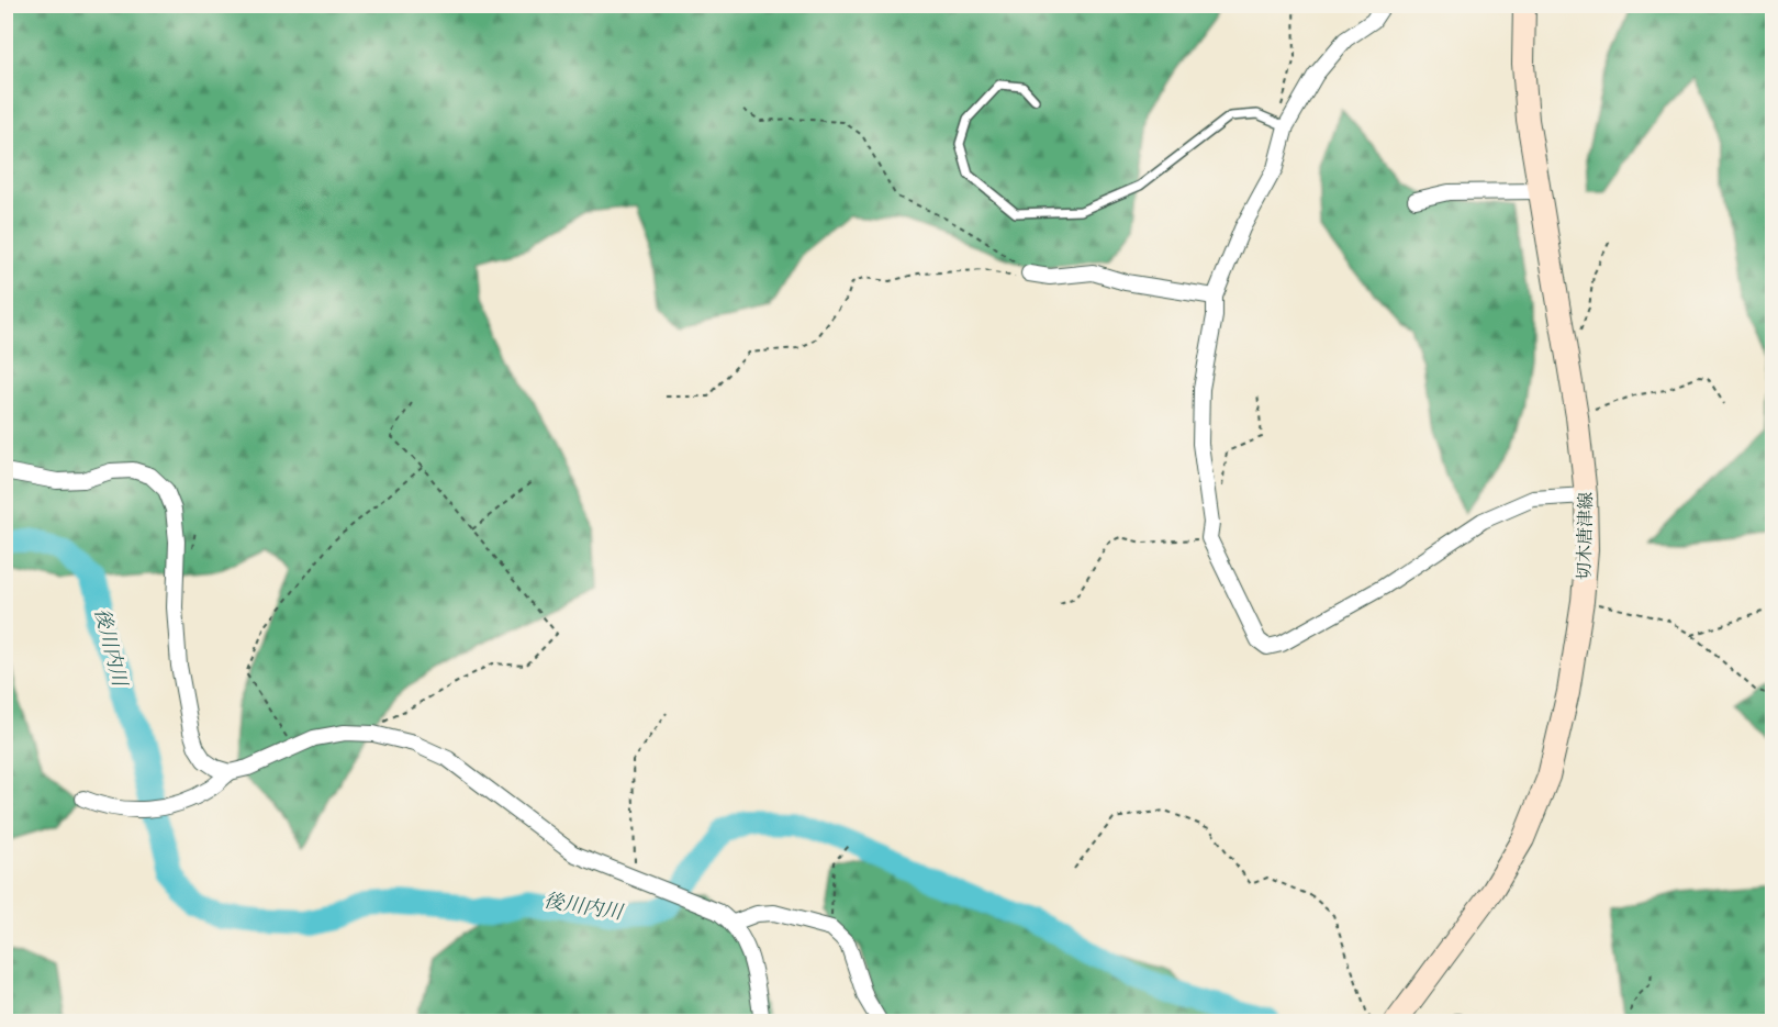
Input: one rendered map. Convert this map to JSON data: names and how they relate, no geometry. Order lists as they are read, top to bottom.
{
  "streets": {
    "main road": ["切木唐津線"]
  },
  "water": ["後川内川"]
}
